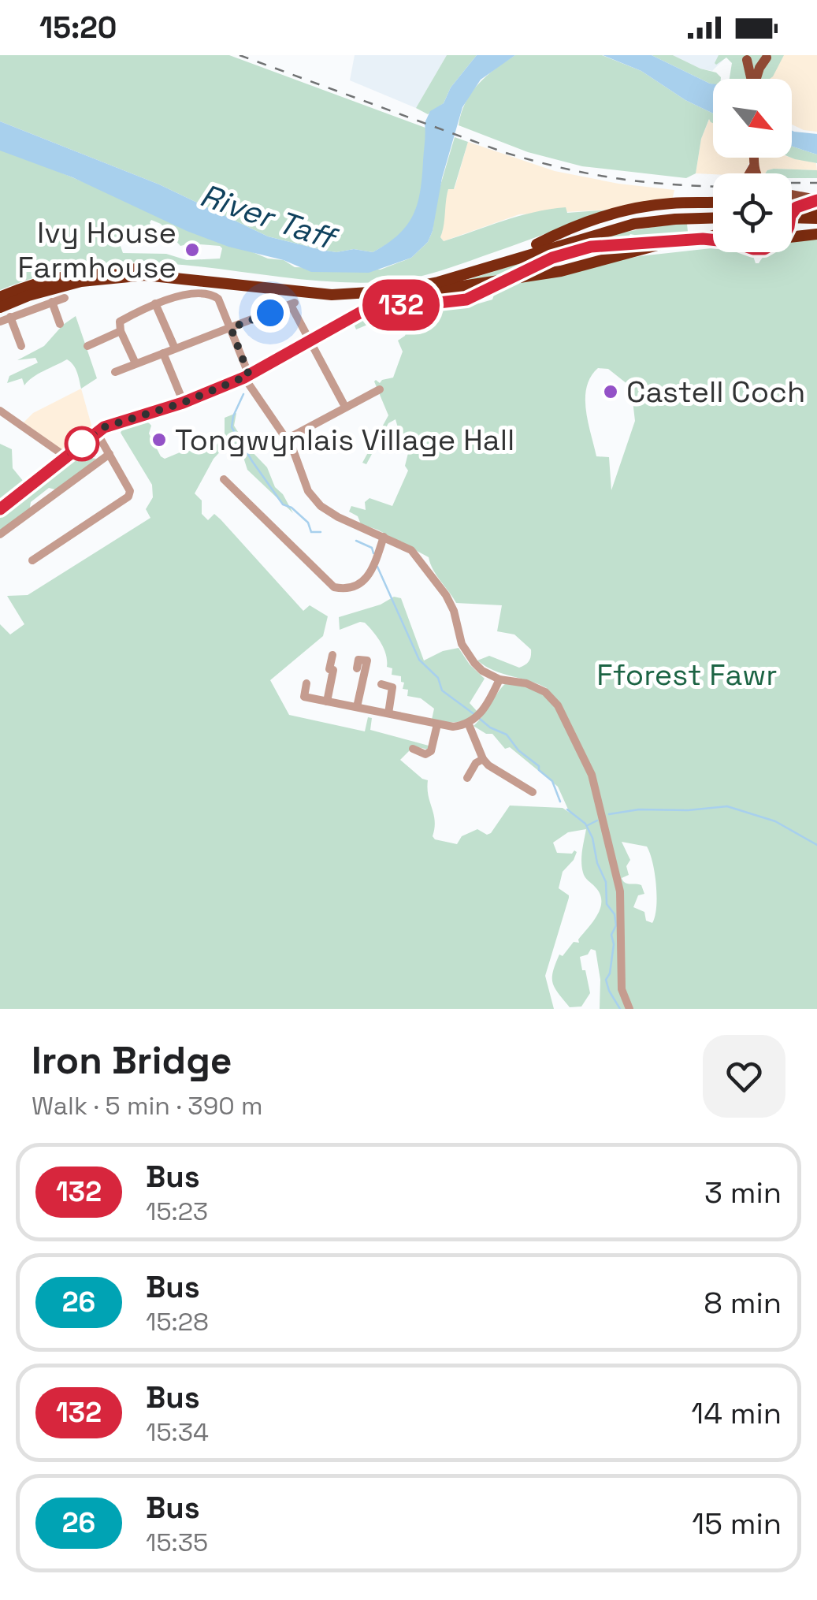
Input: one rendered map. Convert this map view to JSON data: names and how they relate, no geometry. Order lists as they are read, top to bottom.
{
  "water": ["River Taff"],
  "parks": ["Fforest Fawr"],
  "places": ["Ivy House Farmhouse", "Castell Coch", "Tongwynlais Village Hall"],
  "lines": ["bus line 132"],
  "north": "bottom right",
  "page": {
    "status": "15:20",
    "on_map": "132",
    "heading": ["Iron Bridge", "Walk · 5 min · 390 m"],
    "list": [
      {
        "mark": "132",
        "name": "Bus",
        "note": "15:23",
        "value": "3 min"
      },
      {
        "mark": "26",
        "name": "Bus",
        "note": "15:28",
        "value": "8 min"
      },
      {
        "mark": "132",
        "name": "Bus",
        "note": "15:34",
        "value": "14 min"
      },
      {
        "mark": "26",
        "name": "Bus",
        "note": "15:35",
        "value": "15 min"
      }
    ]
  }
}
